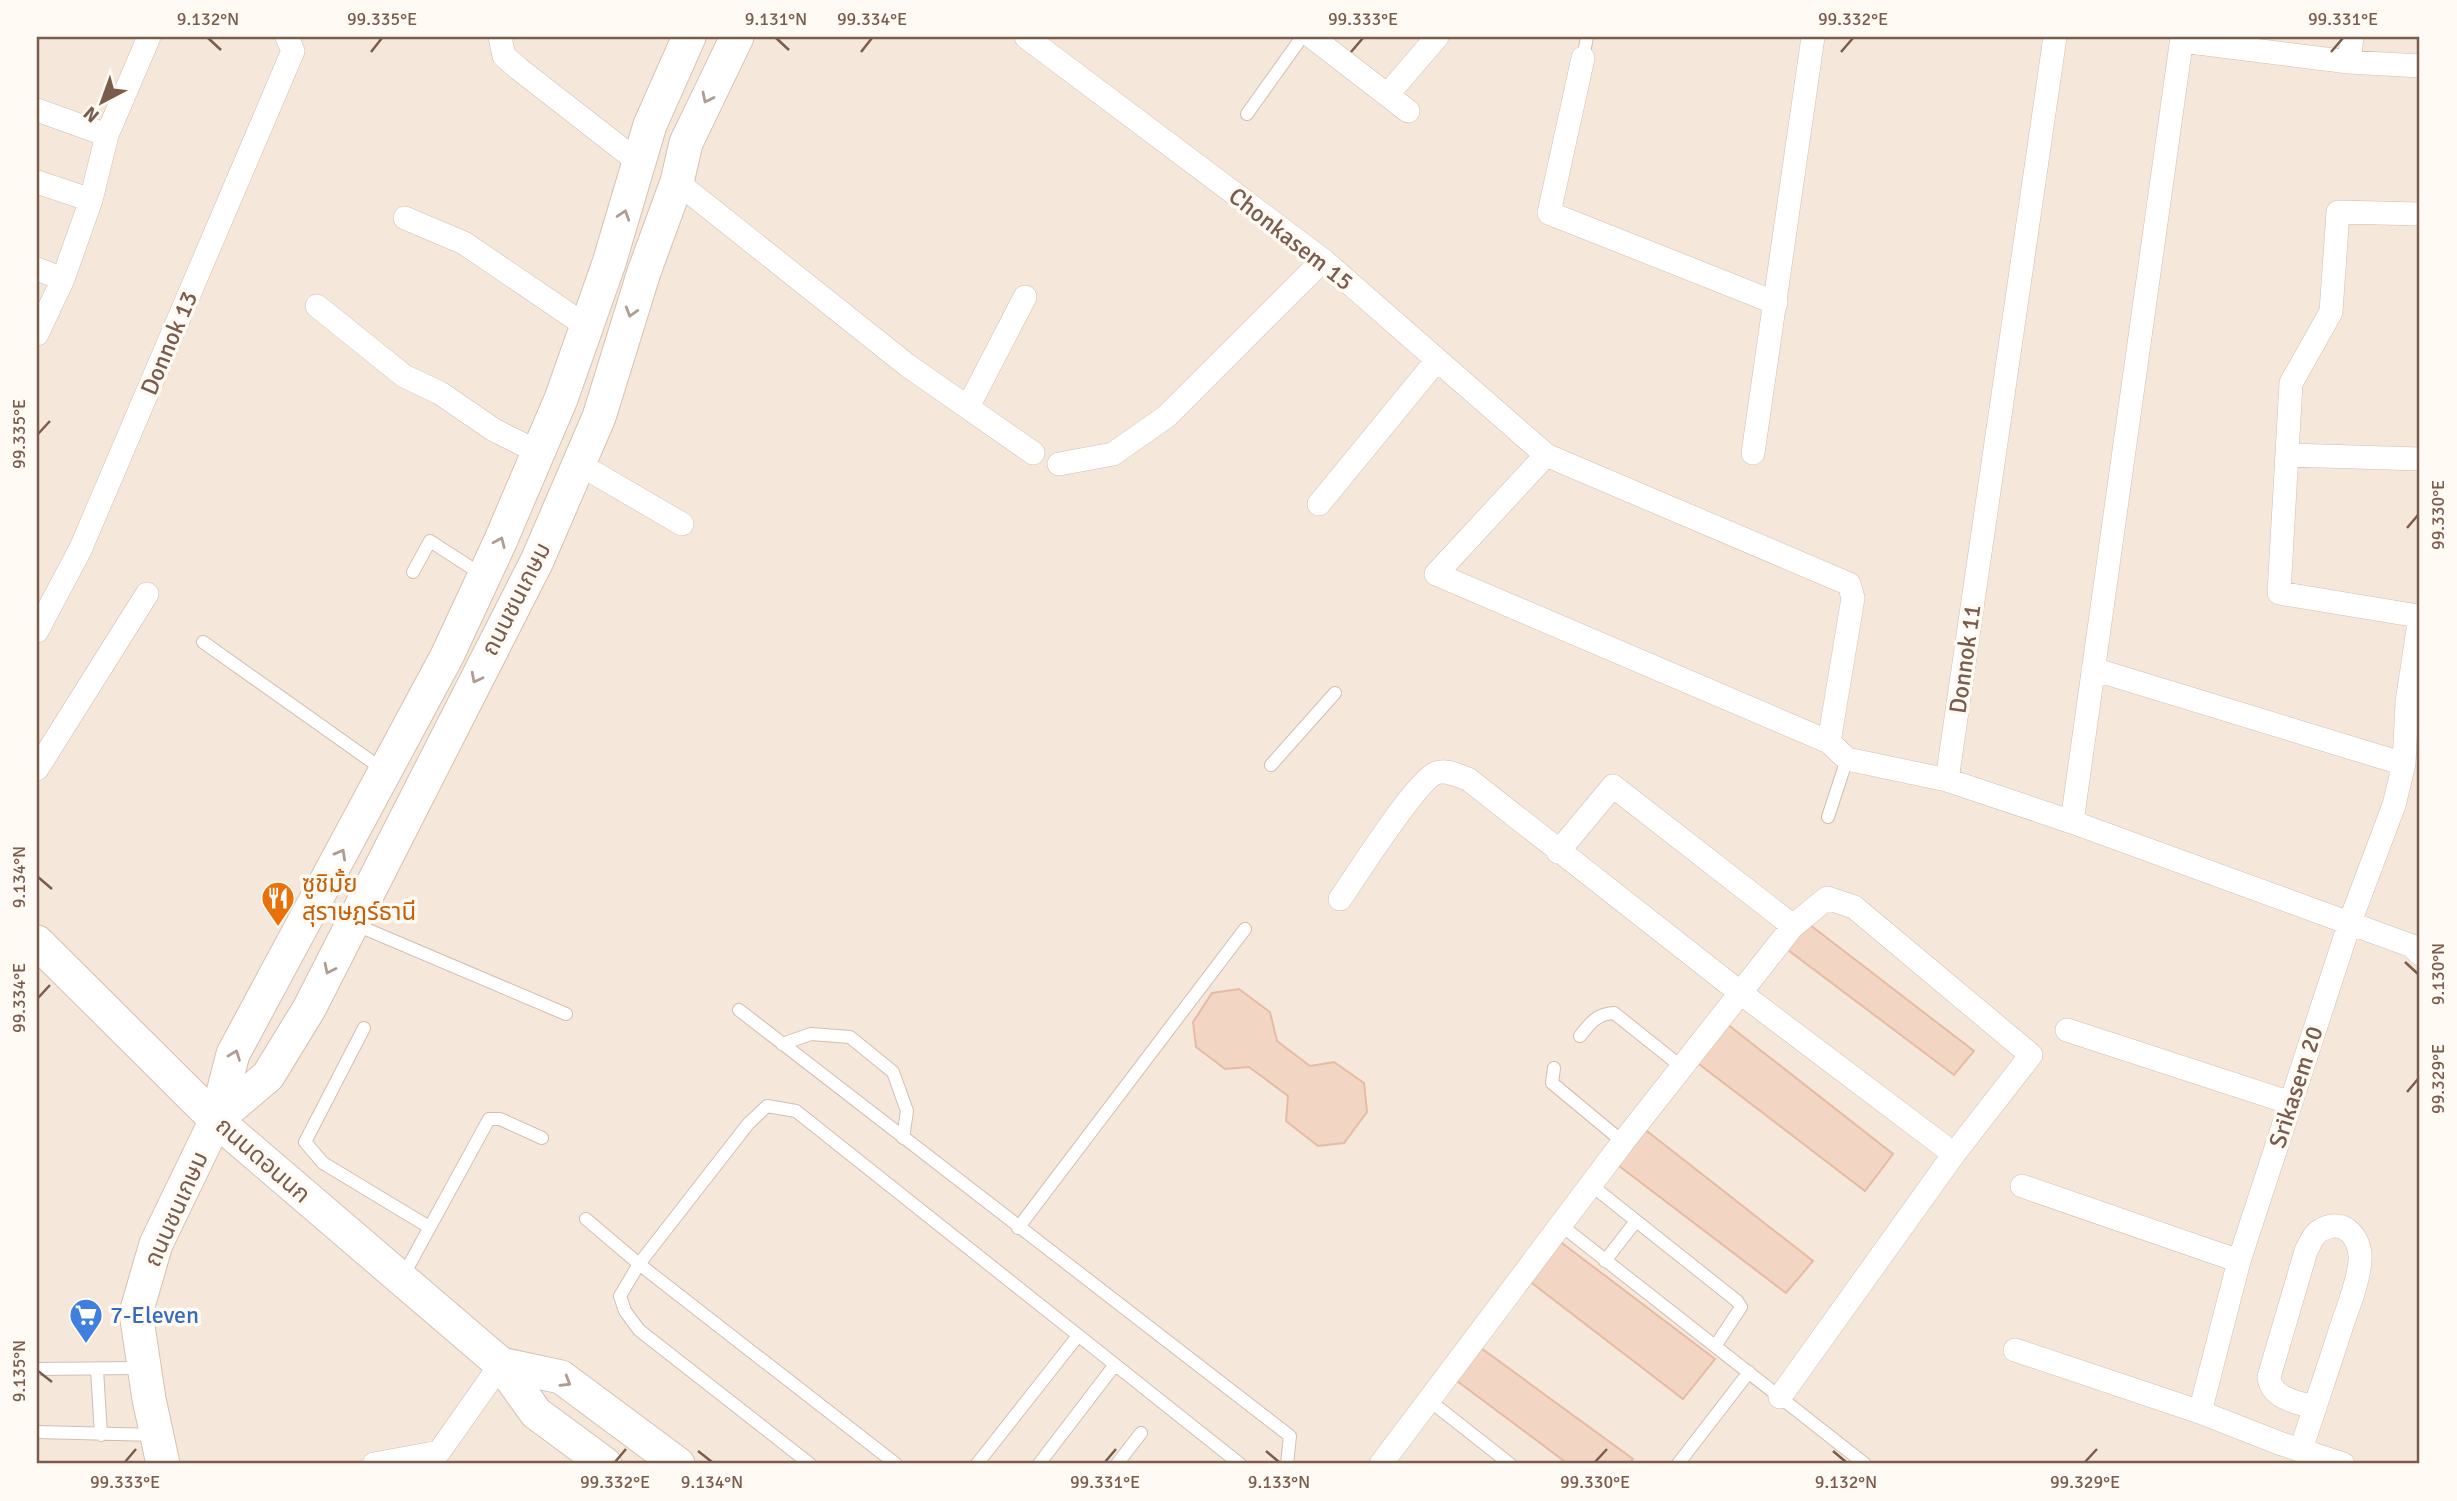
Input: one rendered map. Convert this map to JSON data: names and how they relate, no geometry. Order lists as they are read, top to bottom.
{
  "streets": {
    "main road": ["ถนนชนเกษม", "ถนนดอนนก"],
    "street": [
      "Chonkasem 15",
      "Donnok 13",
      "Donnok 11",
      "Srikasem 20"
    ]
  },
  "crossings": [
    ["ถนนชนเกษม", "ถนนดอนนก"]
  ],
  "places": {
    "restaurant": ["ซูชิมั้ย สุราษฎร์ธานี"],
    "supermarket": ["7-Eleven"]
  },
  "north": "bottom left",
  "coordinates": [
    "9.132°N",
    "99.335°E",
    "9.131°N",
    "99.334°E",
    "99.333°E",
    "99.332°E",
    "99.331°E",
    "99.330°E",
    "9.134°N",
    "9.130°N",
    "99.329°E",
    "9.135°N",
    "9.133°N"
  ]
}
